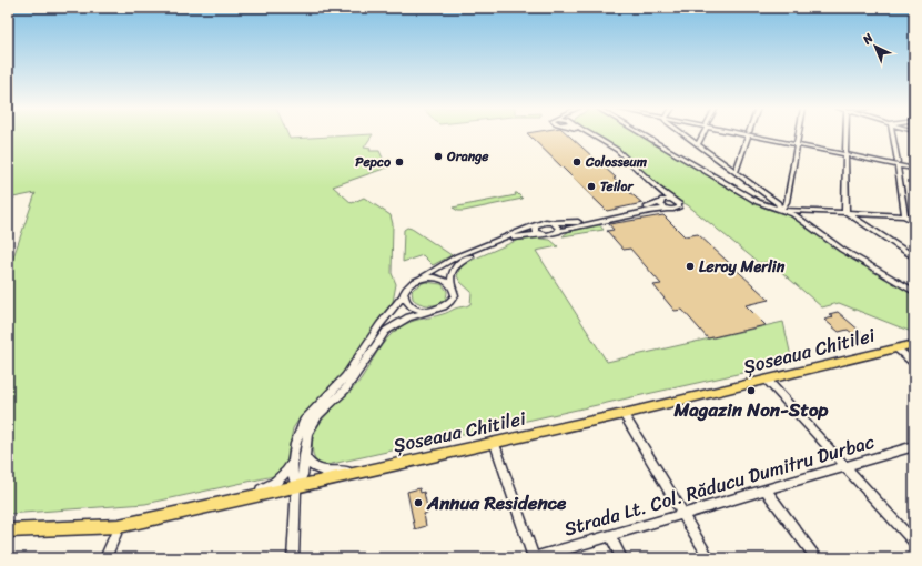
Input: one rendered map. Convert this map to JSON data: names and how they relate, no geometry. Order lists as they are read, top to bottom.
{
  "streets": {
    "main road": ["Șoseaua Chitilei"],
    "street": ["Strada Lt. Col. Răducu Dumitru Durbac"]
  },
  "places": [
    "Orange",
    "Pepco",
    "Colosseum",
    "Teilor",
    "Leroy Merlin",
    "Magazin Non-Stop",
    "Annua Residence"
  ],
  "north": "top left"
}
